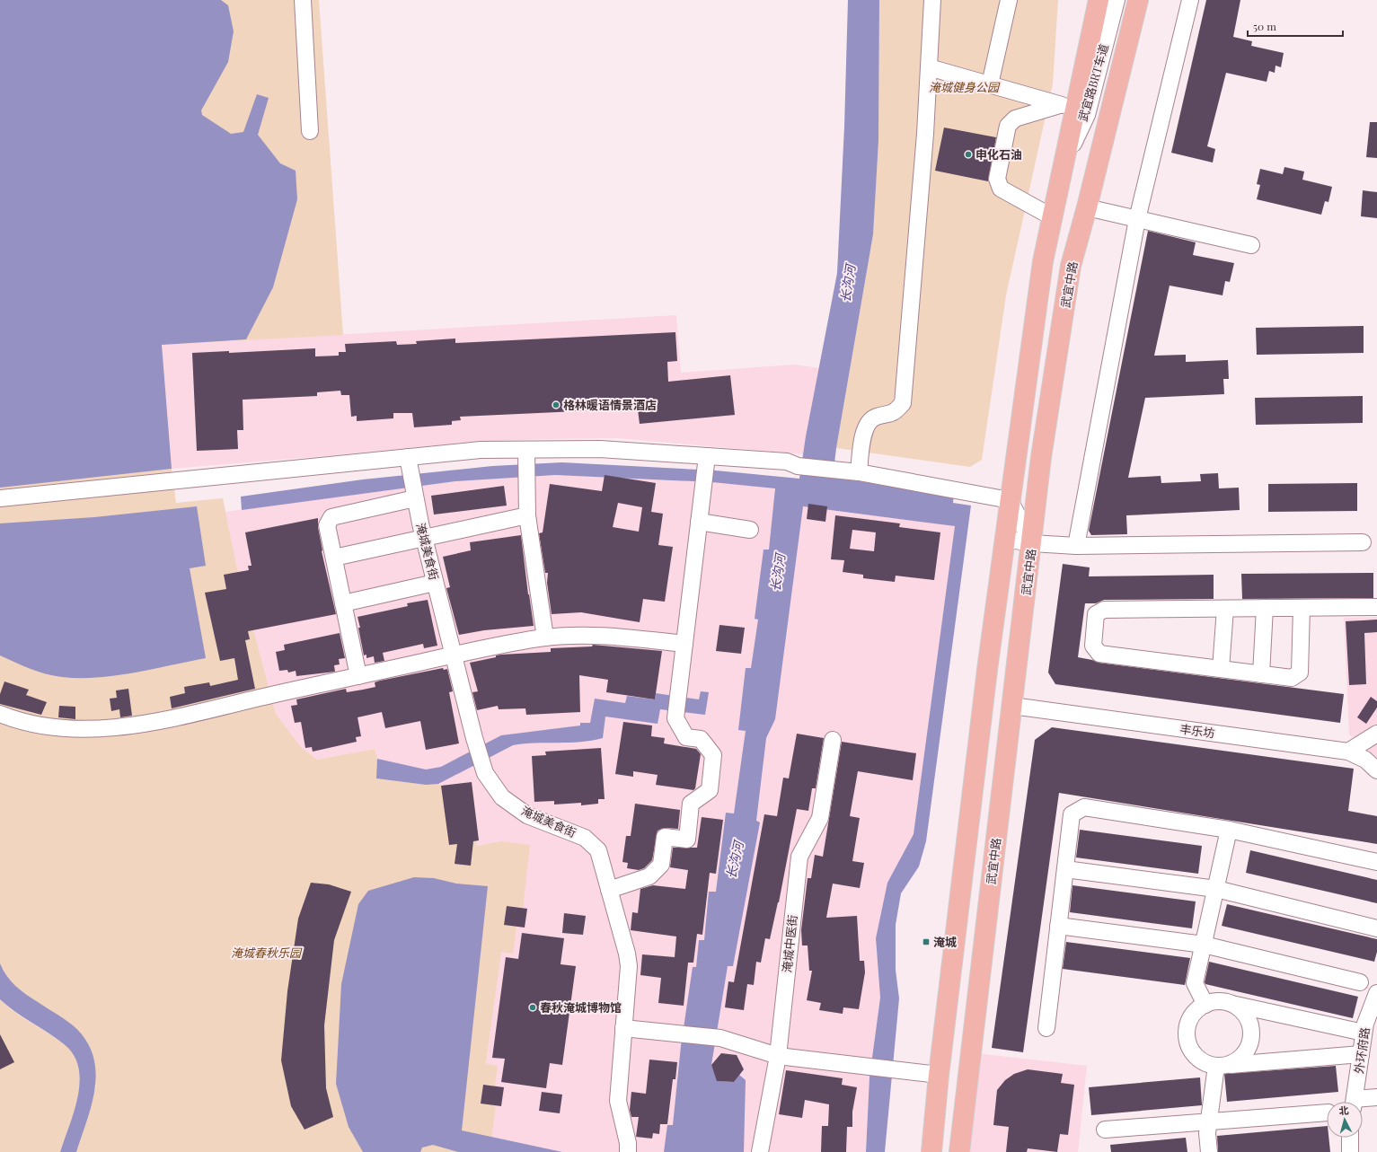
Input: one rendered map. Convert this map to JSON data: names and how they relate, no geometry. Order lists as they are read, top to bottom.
{
  "streets": {
    "main road": ["武宜中路"],
    "street": [
      "武宜路BRT车道",
      "淹城美食街",
      "丰乐坊",
      "淹城中医街",
      "外环府路"
    ]
  },
  "crossings": [
    ["武宜中路", "丰乐坊"]
  ],
  "water": ["长沟河"],
  "parks": ["淹城健身公园", "淹城春秋乐园"],
  "places": {
    "other": ["申化石油", "格林暖语情景酒店", "春秋淹城博物馆"],
    "transit": ["淹城"]
  },
  "scale_bar": "50 m",
  "north": "top"
}
